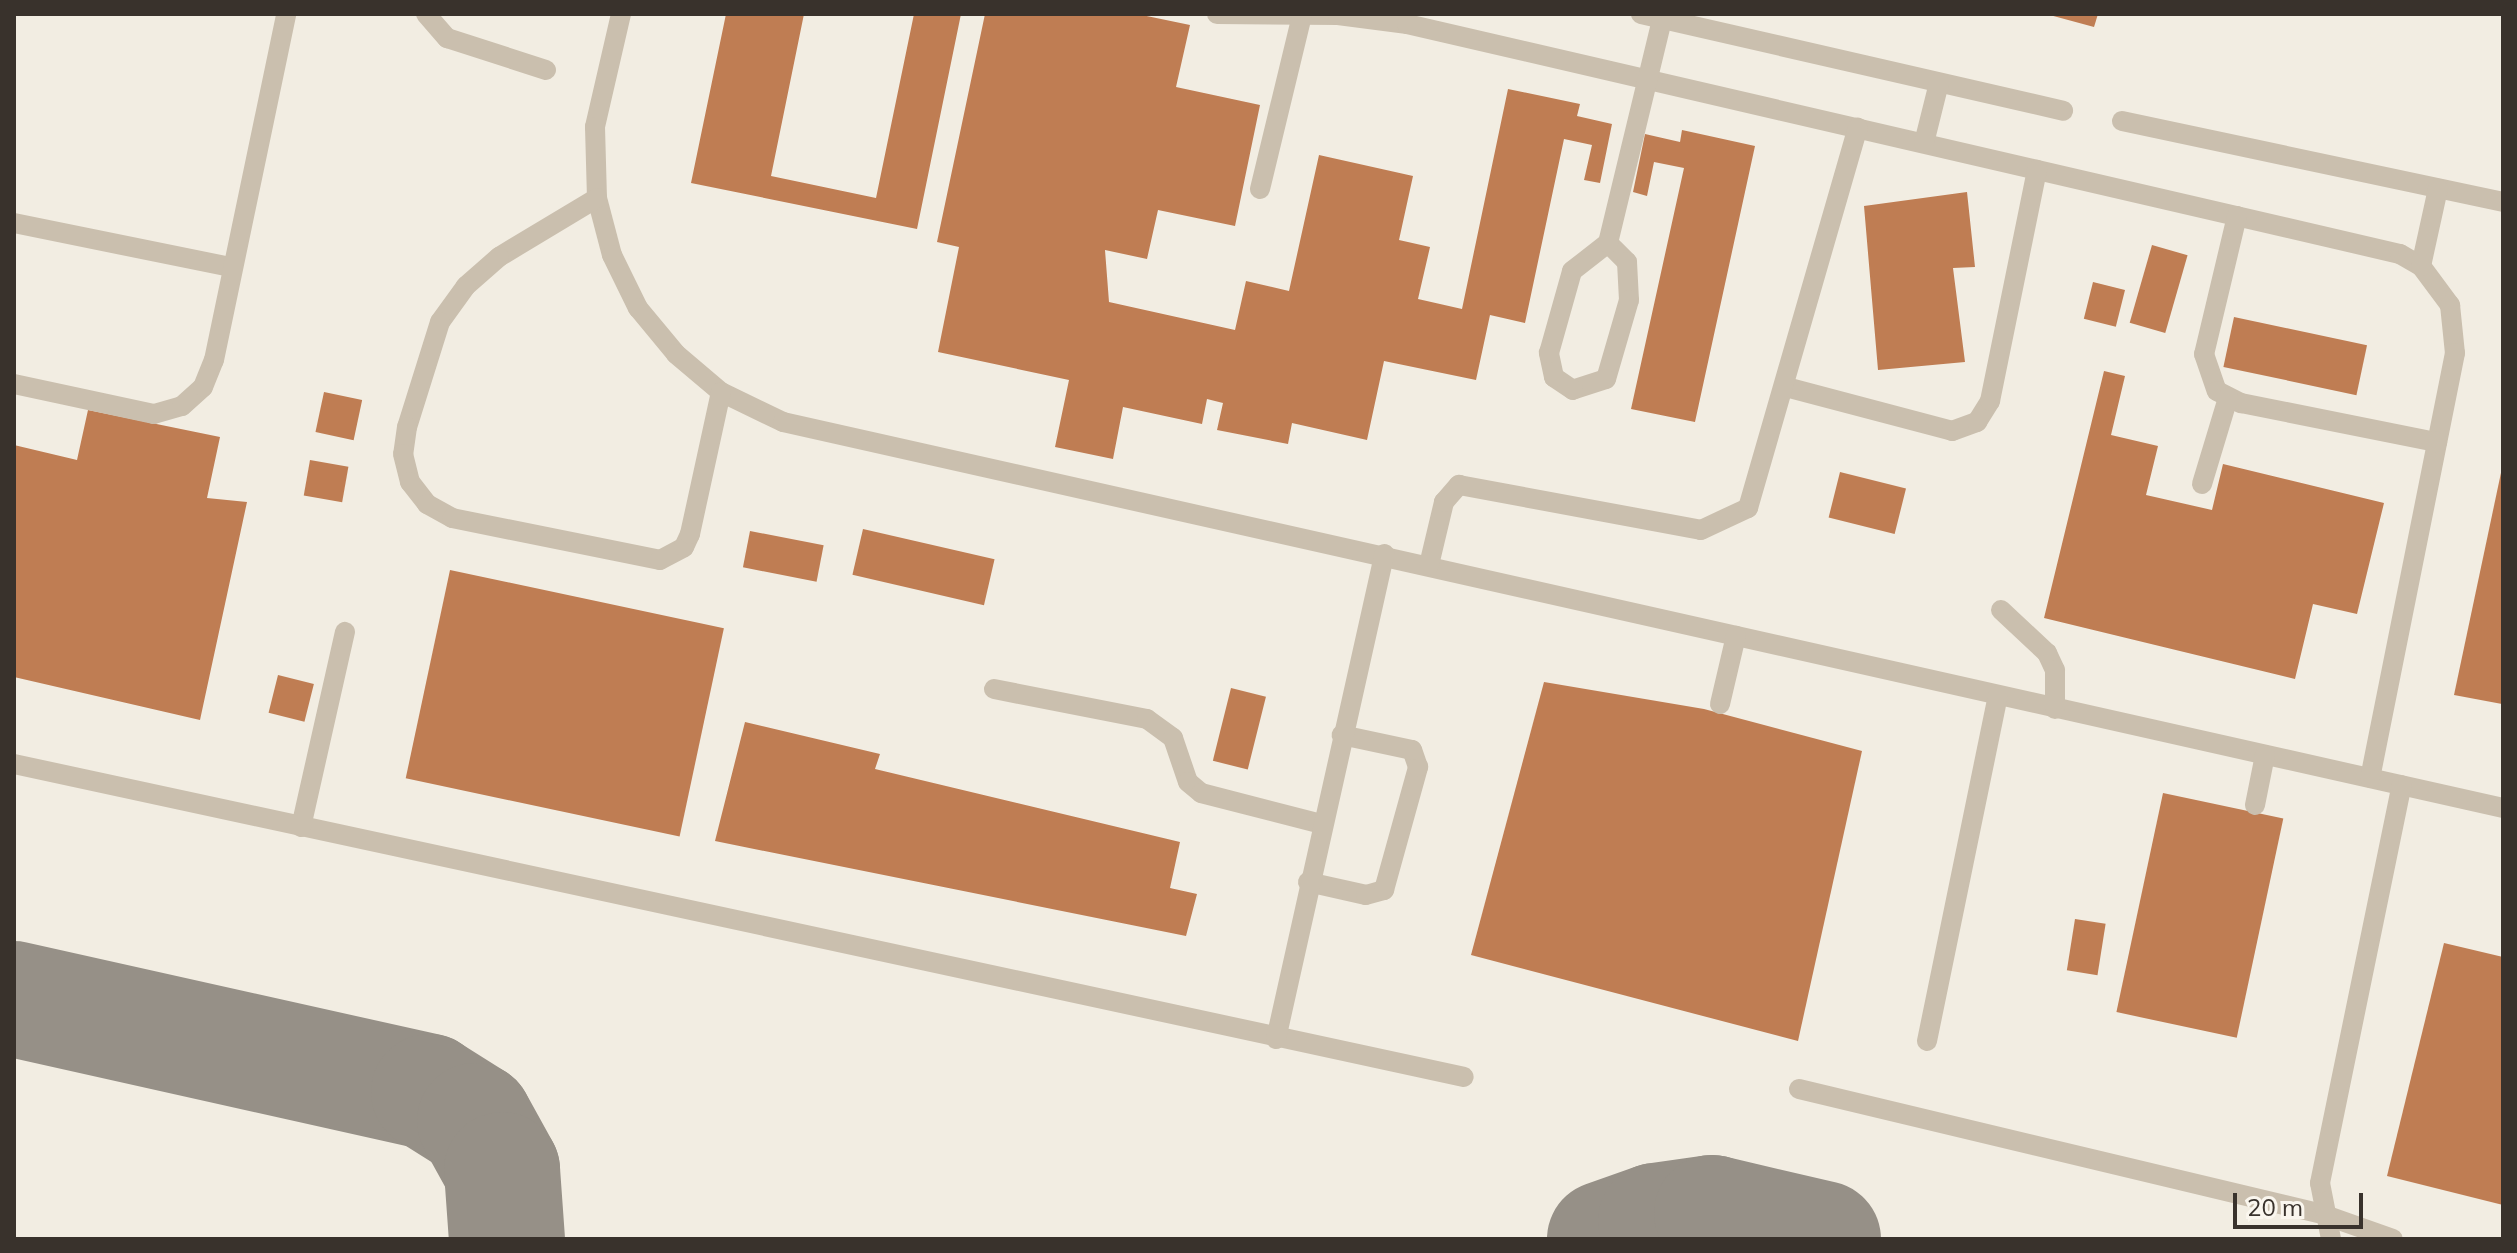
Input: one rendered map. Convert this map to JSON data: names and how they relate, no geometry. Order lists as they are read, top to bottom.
{
  "scale_bar": "20 m"
}
